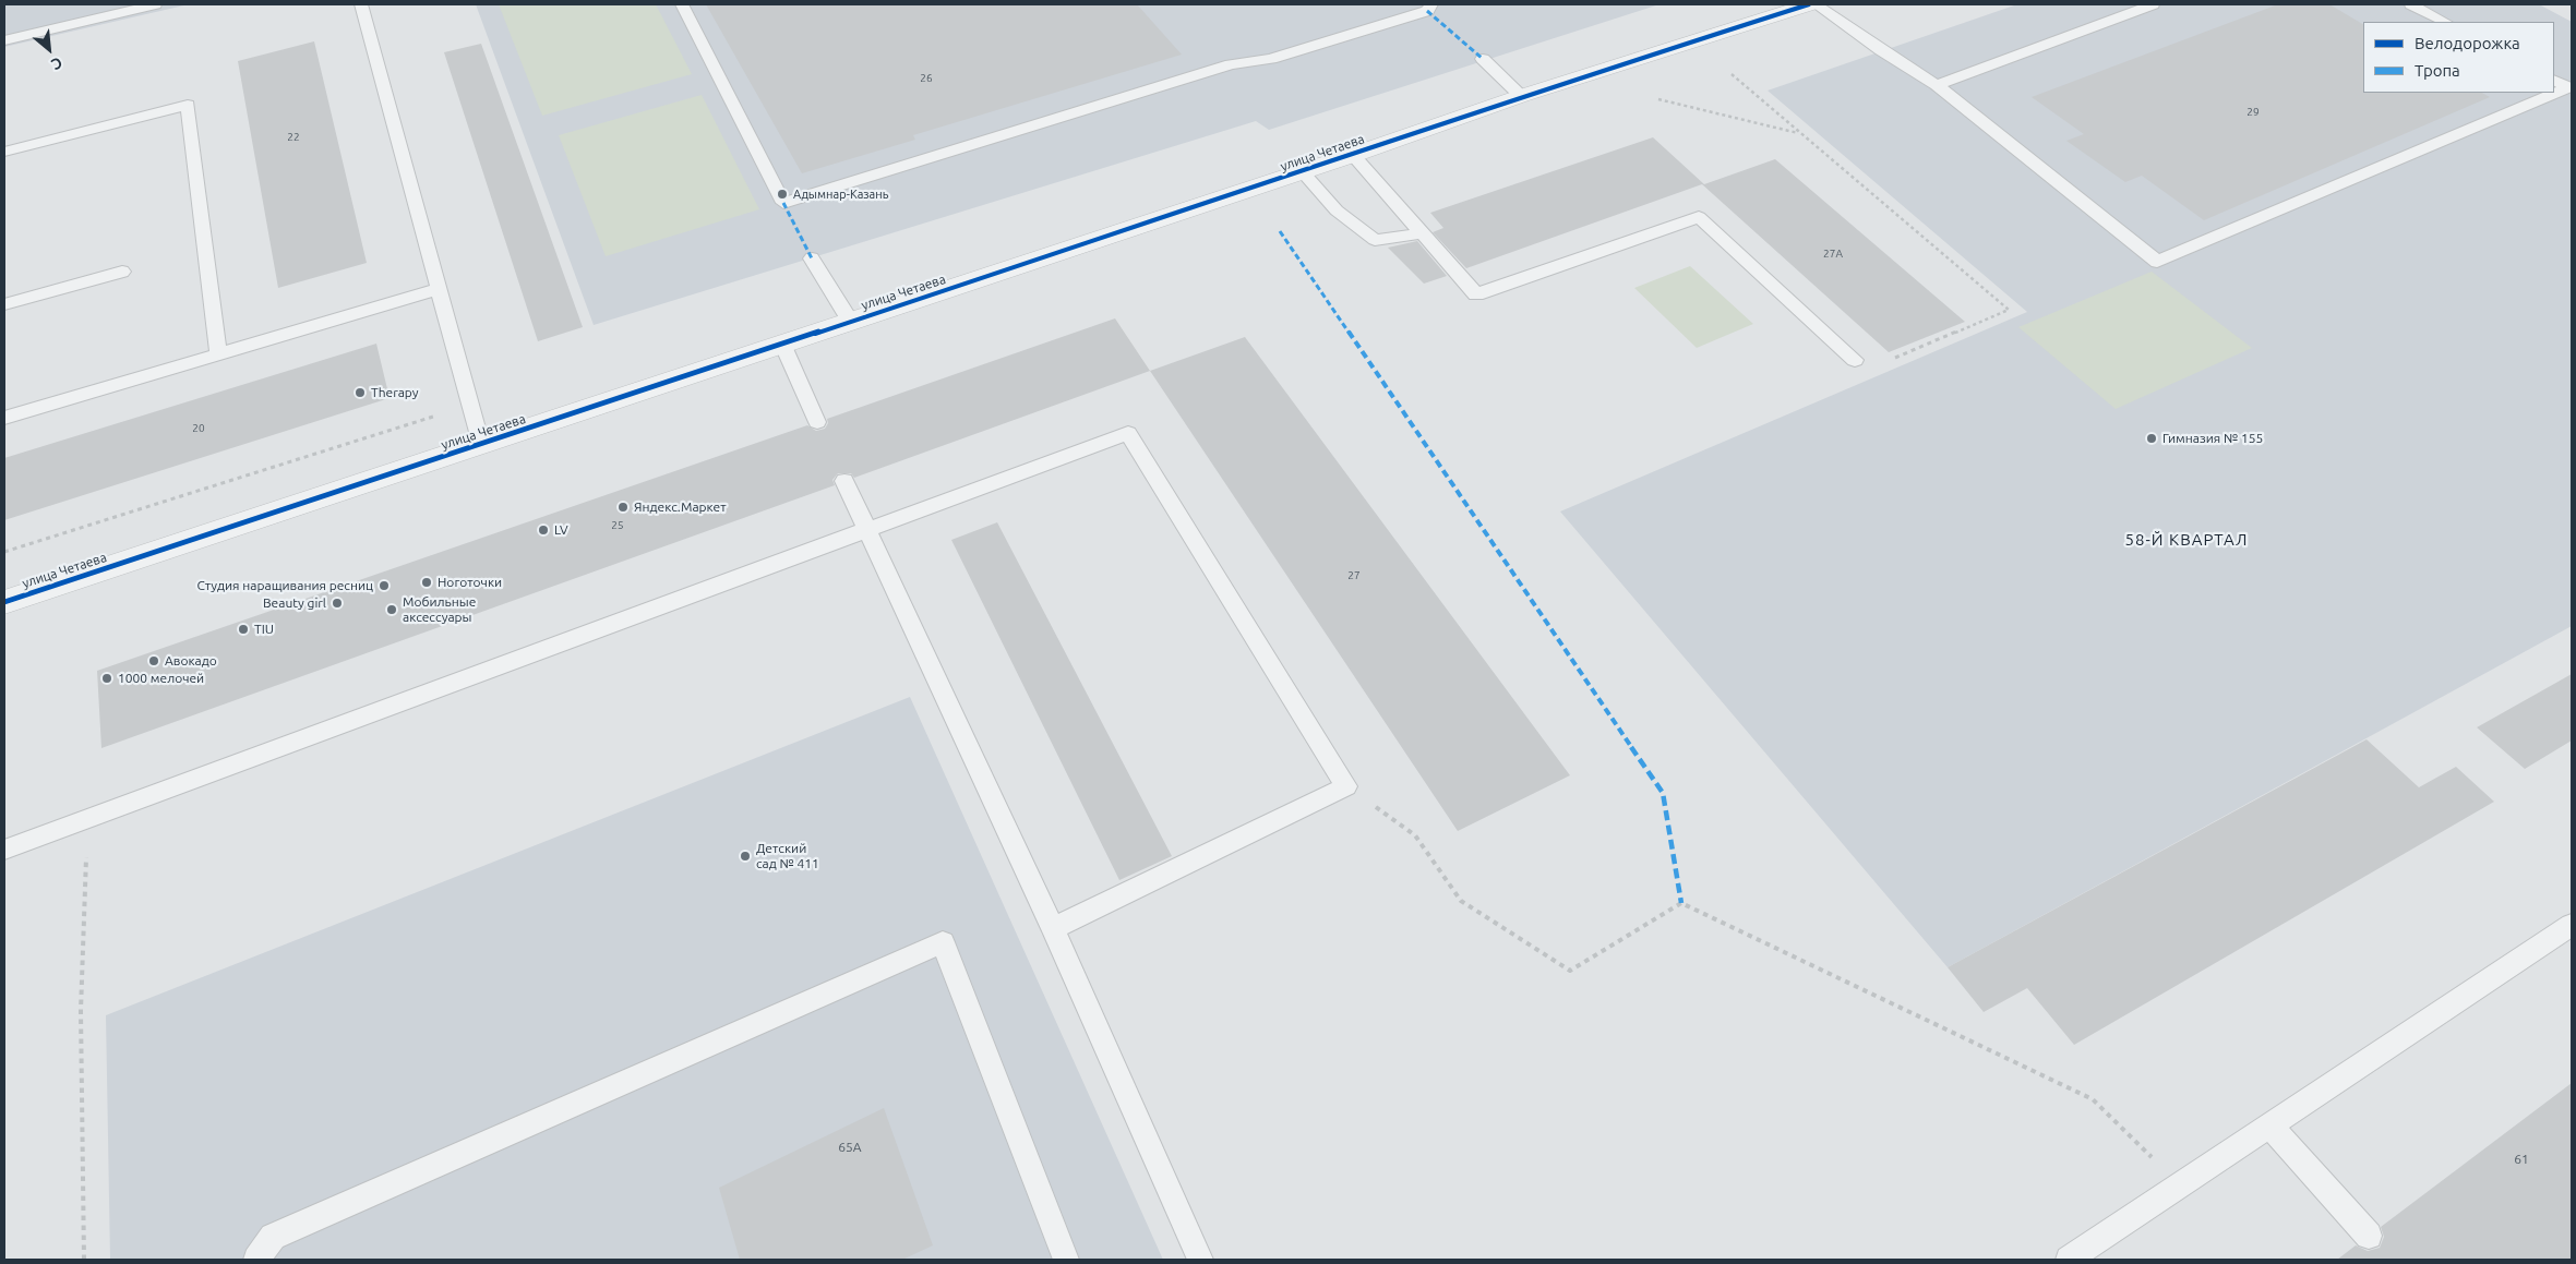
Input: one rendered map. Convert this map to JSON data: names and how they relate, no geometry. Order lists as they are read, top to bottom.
{
  "streets": {
    "street": ["улица Четаева"]
  },
  "districts": ["58-Й КВАРТАЛ"],
  "places": [
    "Адымнар-Казань",
    "Therapy",
    "Гимназия № 155",
    "Яндекс.Маркет",
    "LV",
    "Ноготочки",
    "Студия наращивания ресниц",
    "Beauty girl",
    "Мобильные аксессуары",
    "TIU",
    "Авокадо",
    "1000 мелочей",
    "Детский сад № 411"
  ],
  "house_numbers": [
    "26",
    "29",
    "22",
    "27А",
    "20",
    "25",
    "27",
    "65А",
    "61"
  ],
  "legend": ["Велодорожка", "Тропа"],
  "north": "bottom right"
}
